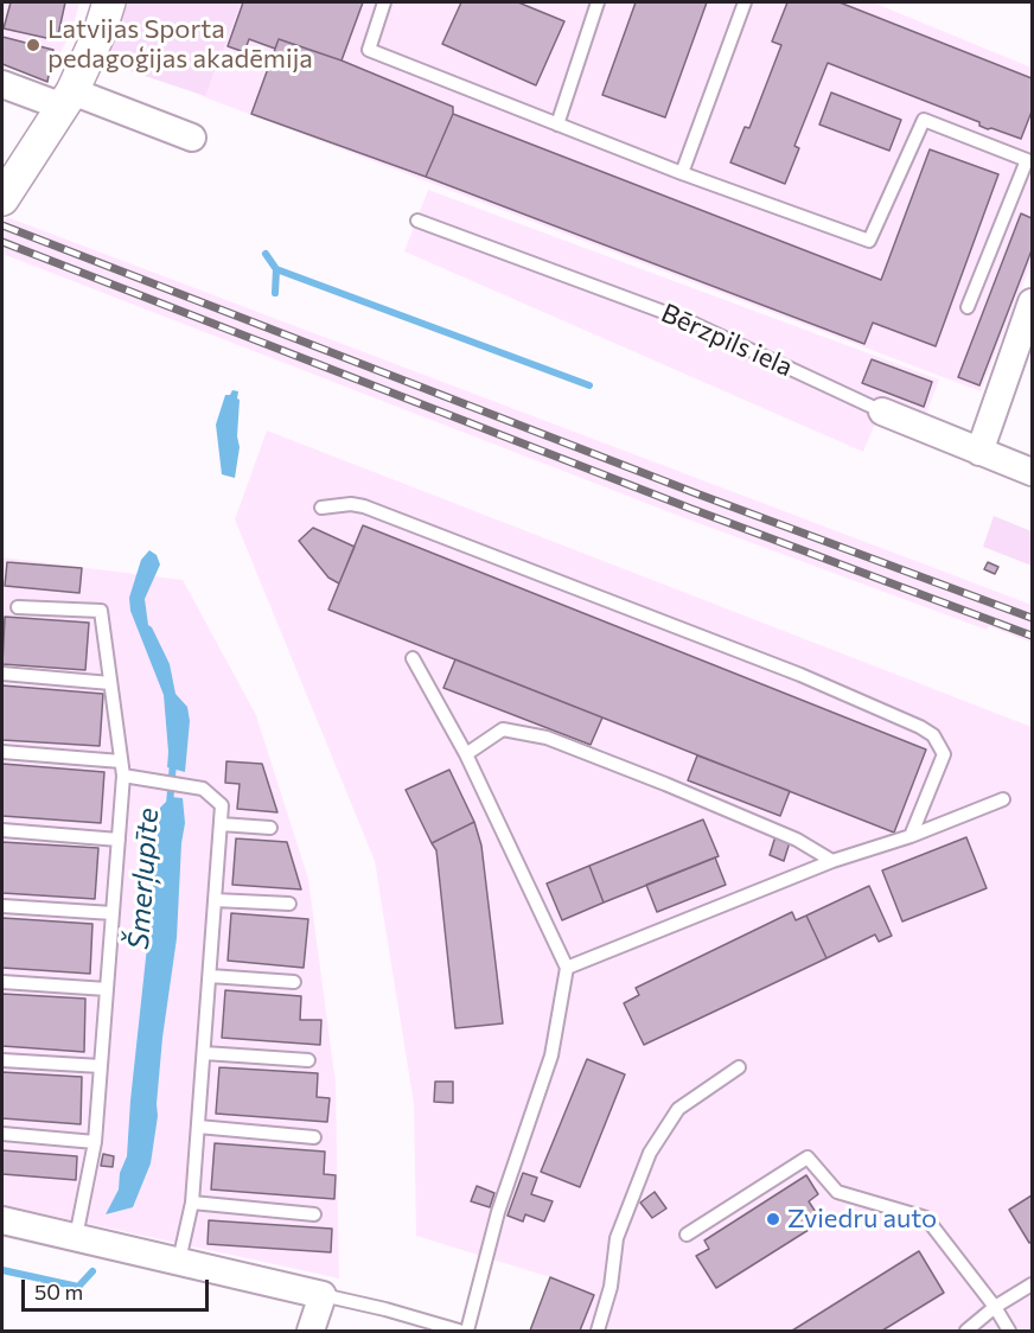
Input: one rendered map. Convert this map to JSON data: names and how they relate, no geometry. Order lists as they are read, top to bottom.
{
  "streets": {
    "street": ["Bērzpils iela"]
  },
  "water": ["Šmerļupīte"],
  "places": ["Latvijas Sporta pedagoģijas akadēmija", "Zviedru auto"],
  "scale_bar": "50 m"
}
